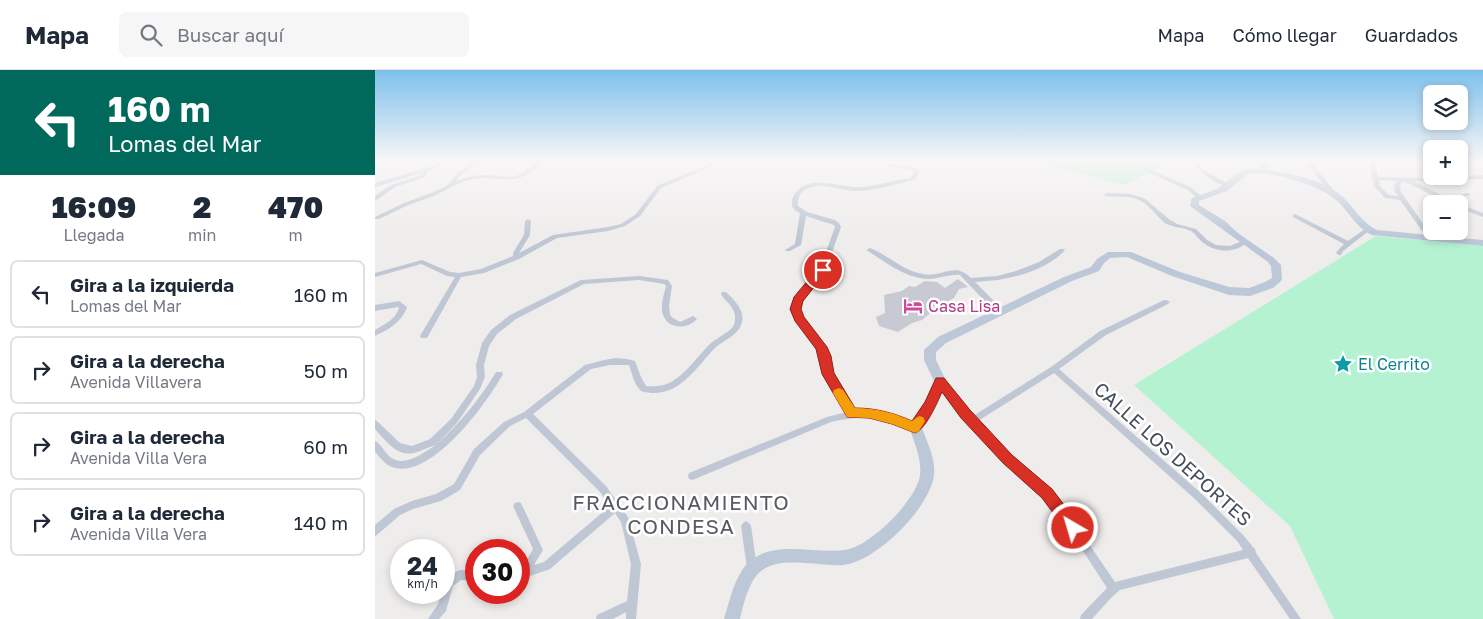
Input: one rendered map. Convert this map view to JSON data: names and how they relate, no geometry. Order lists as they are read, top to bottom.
{
  "streets": {
    "street": ["CALLE LOS DEPORTES"]
  },
  "districts": ["FRACCIONAMIENTO CONDESA"],
  "places": {
    "hotel": ["Casa Lisa"],
    "place": ["El Cerrito"]
  },
  "page": {
    "header": "Mapa",
    "search": "Buscar aquí",
    "nav": ["Mapa", "Cómo llegar", "Guardados"],
    "turn": ["160 m", "Lomas del Mar"],
    "map_buttons": ["+", "−"],
    "eta": [
      "16:09",
      "Llegada",
      "2",
      "min",
      "470",
      "m"
    ],
    "list": [
      {
        "name": "Gira a la izquierda",
        "note": "Lomas del Mar",
        "value": "160 m"
      },
      {
        "name": "Gira a la derecha",
        "note": "Avenida Villavera",
        "value": "50 m"
      },
      {
        "name": "Gira a la derecha",
        "note": "Avenida Villa Vera",
        "value": "60 m"
      },
      {
        "name": "Gira a la derecha",
        "note": "Avenida Villa Vera",
        "value": "140 m"
      }
    ],
    "speed": "24 km/h",
    "limit": "30"
  }
}
